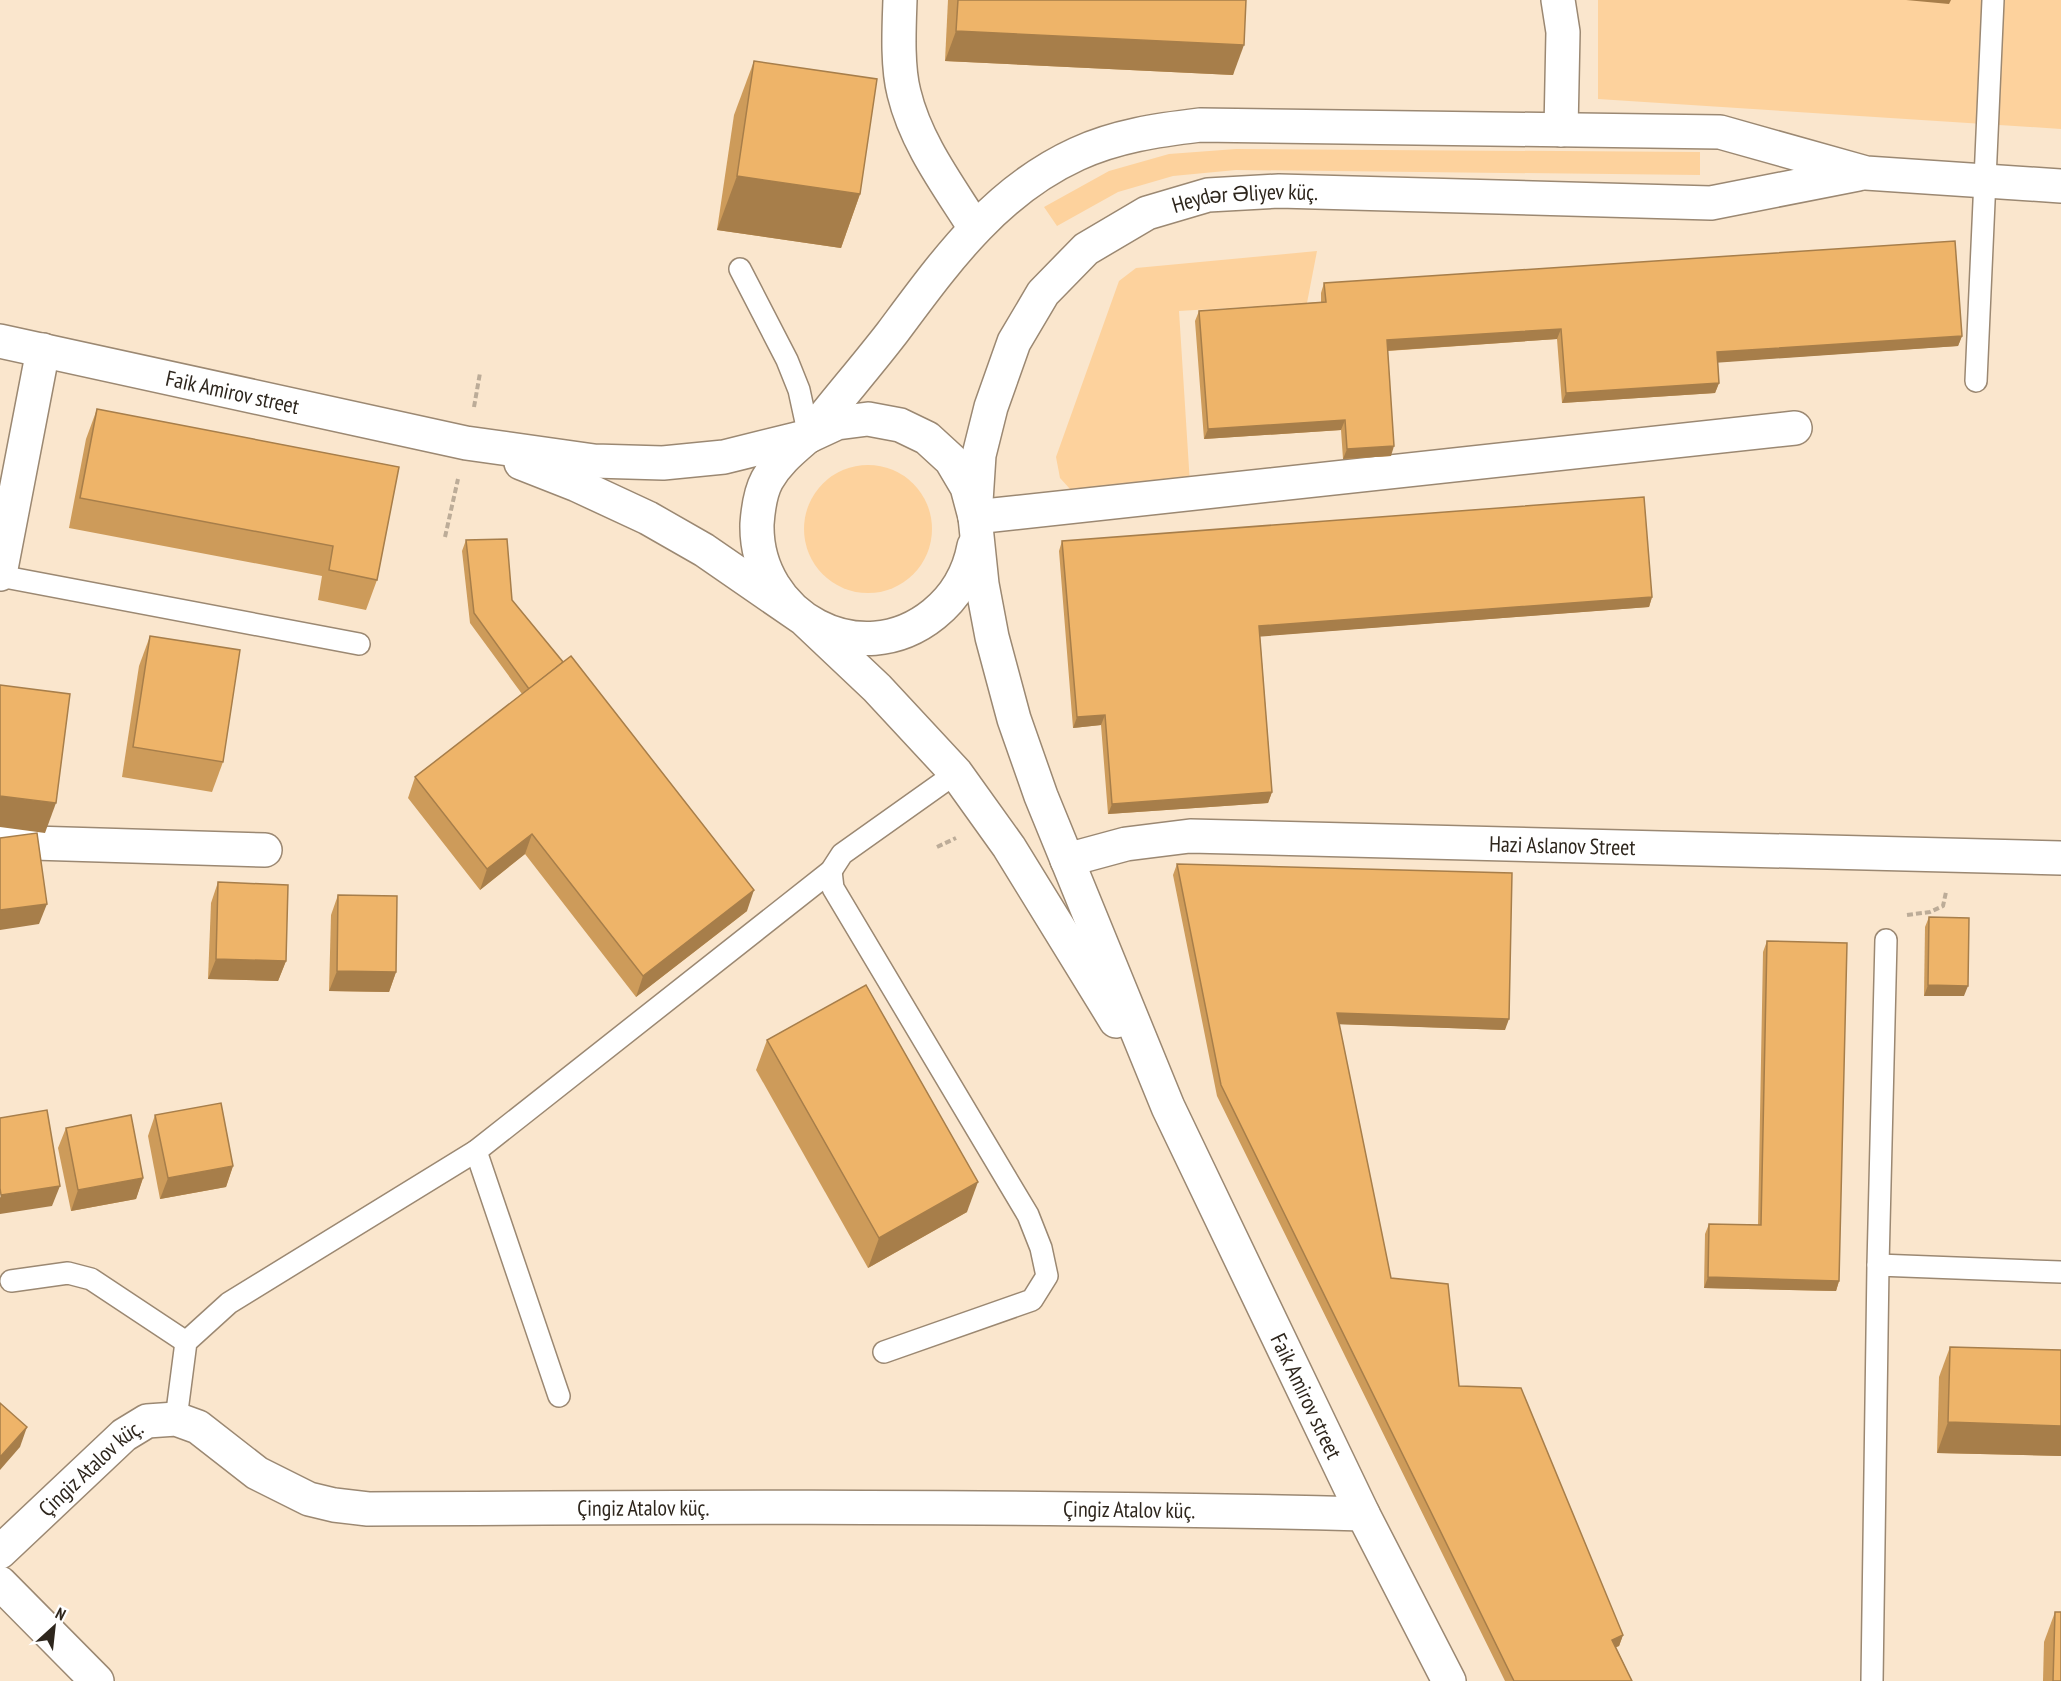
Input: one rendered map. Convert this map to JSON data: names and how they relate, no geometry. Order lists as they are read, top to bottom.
{
  "streets": {
    "main road": [
      "Heydər Əliyev küç.",
      "Faik Amirov street",
      "Hazi Aslanov Street",
      "Çingiz Atalov küç."
    ]
  },
  "crossings": [
    ["Faik Amirov street", "Çingiz Atalov küç."]
  ],
  "north": "top right"
}
